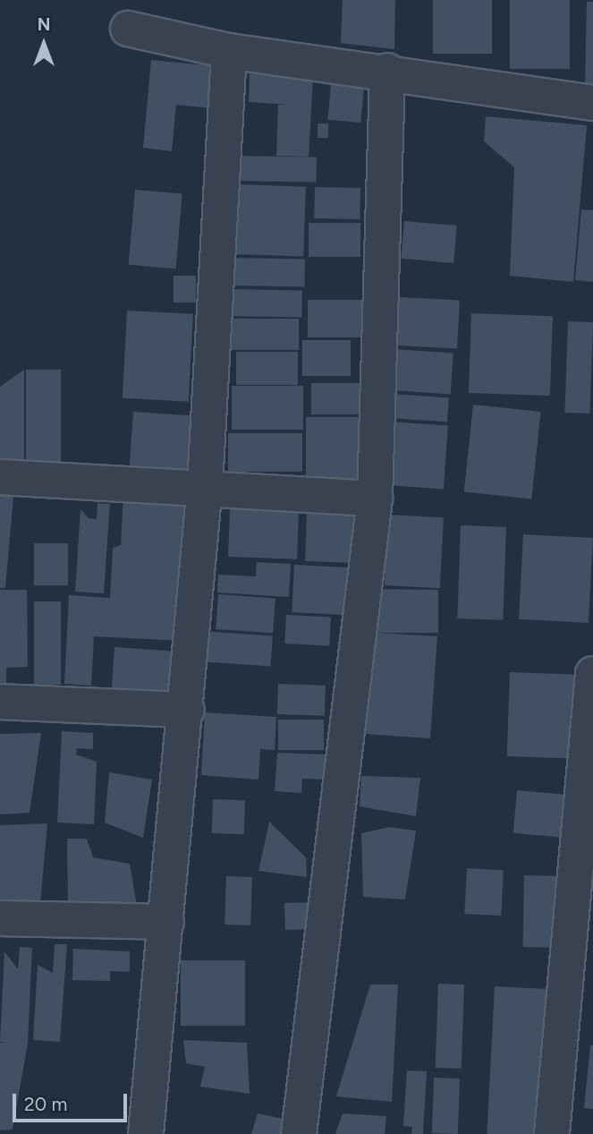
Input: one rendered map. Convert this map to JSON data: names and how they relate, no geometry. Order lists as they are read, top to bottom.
{
  "scale_bar": "20 m",
  "north": "top"
}
